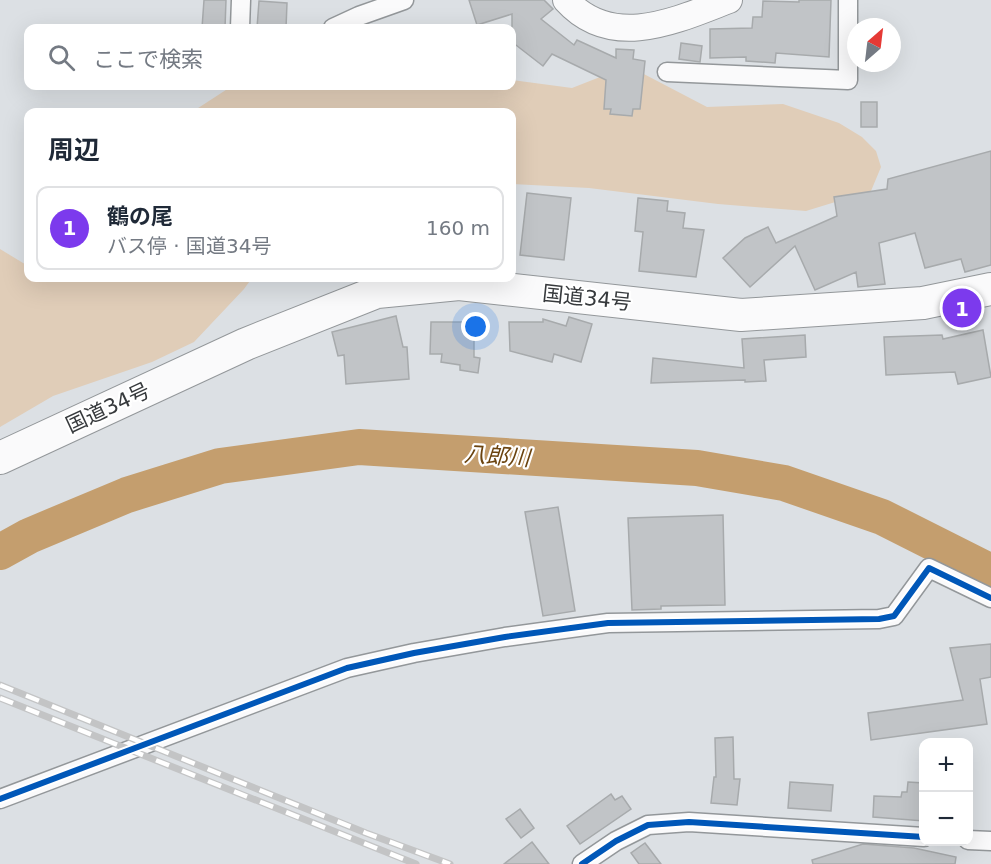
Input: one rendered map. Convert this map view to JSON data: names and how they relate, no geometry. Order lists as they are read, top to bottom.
{
  "streets": {
    "highway": ["国道34号"]
  },
  "water": ["八郎川"],
  "north": "top right",
  "page": {
    "search": "ここで検索",
    "heading": "周辺",
    "list": [
      {
        "mark": "1",
        "name": "鶴の尾",
        "note": "バス停 · 国道34号",
        "value": "160 m"
      }
    ],
    "pins": "1",
    "map_buttons": ["+", "−"]
  }
}
